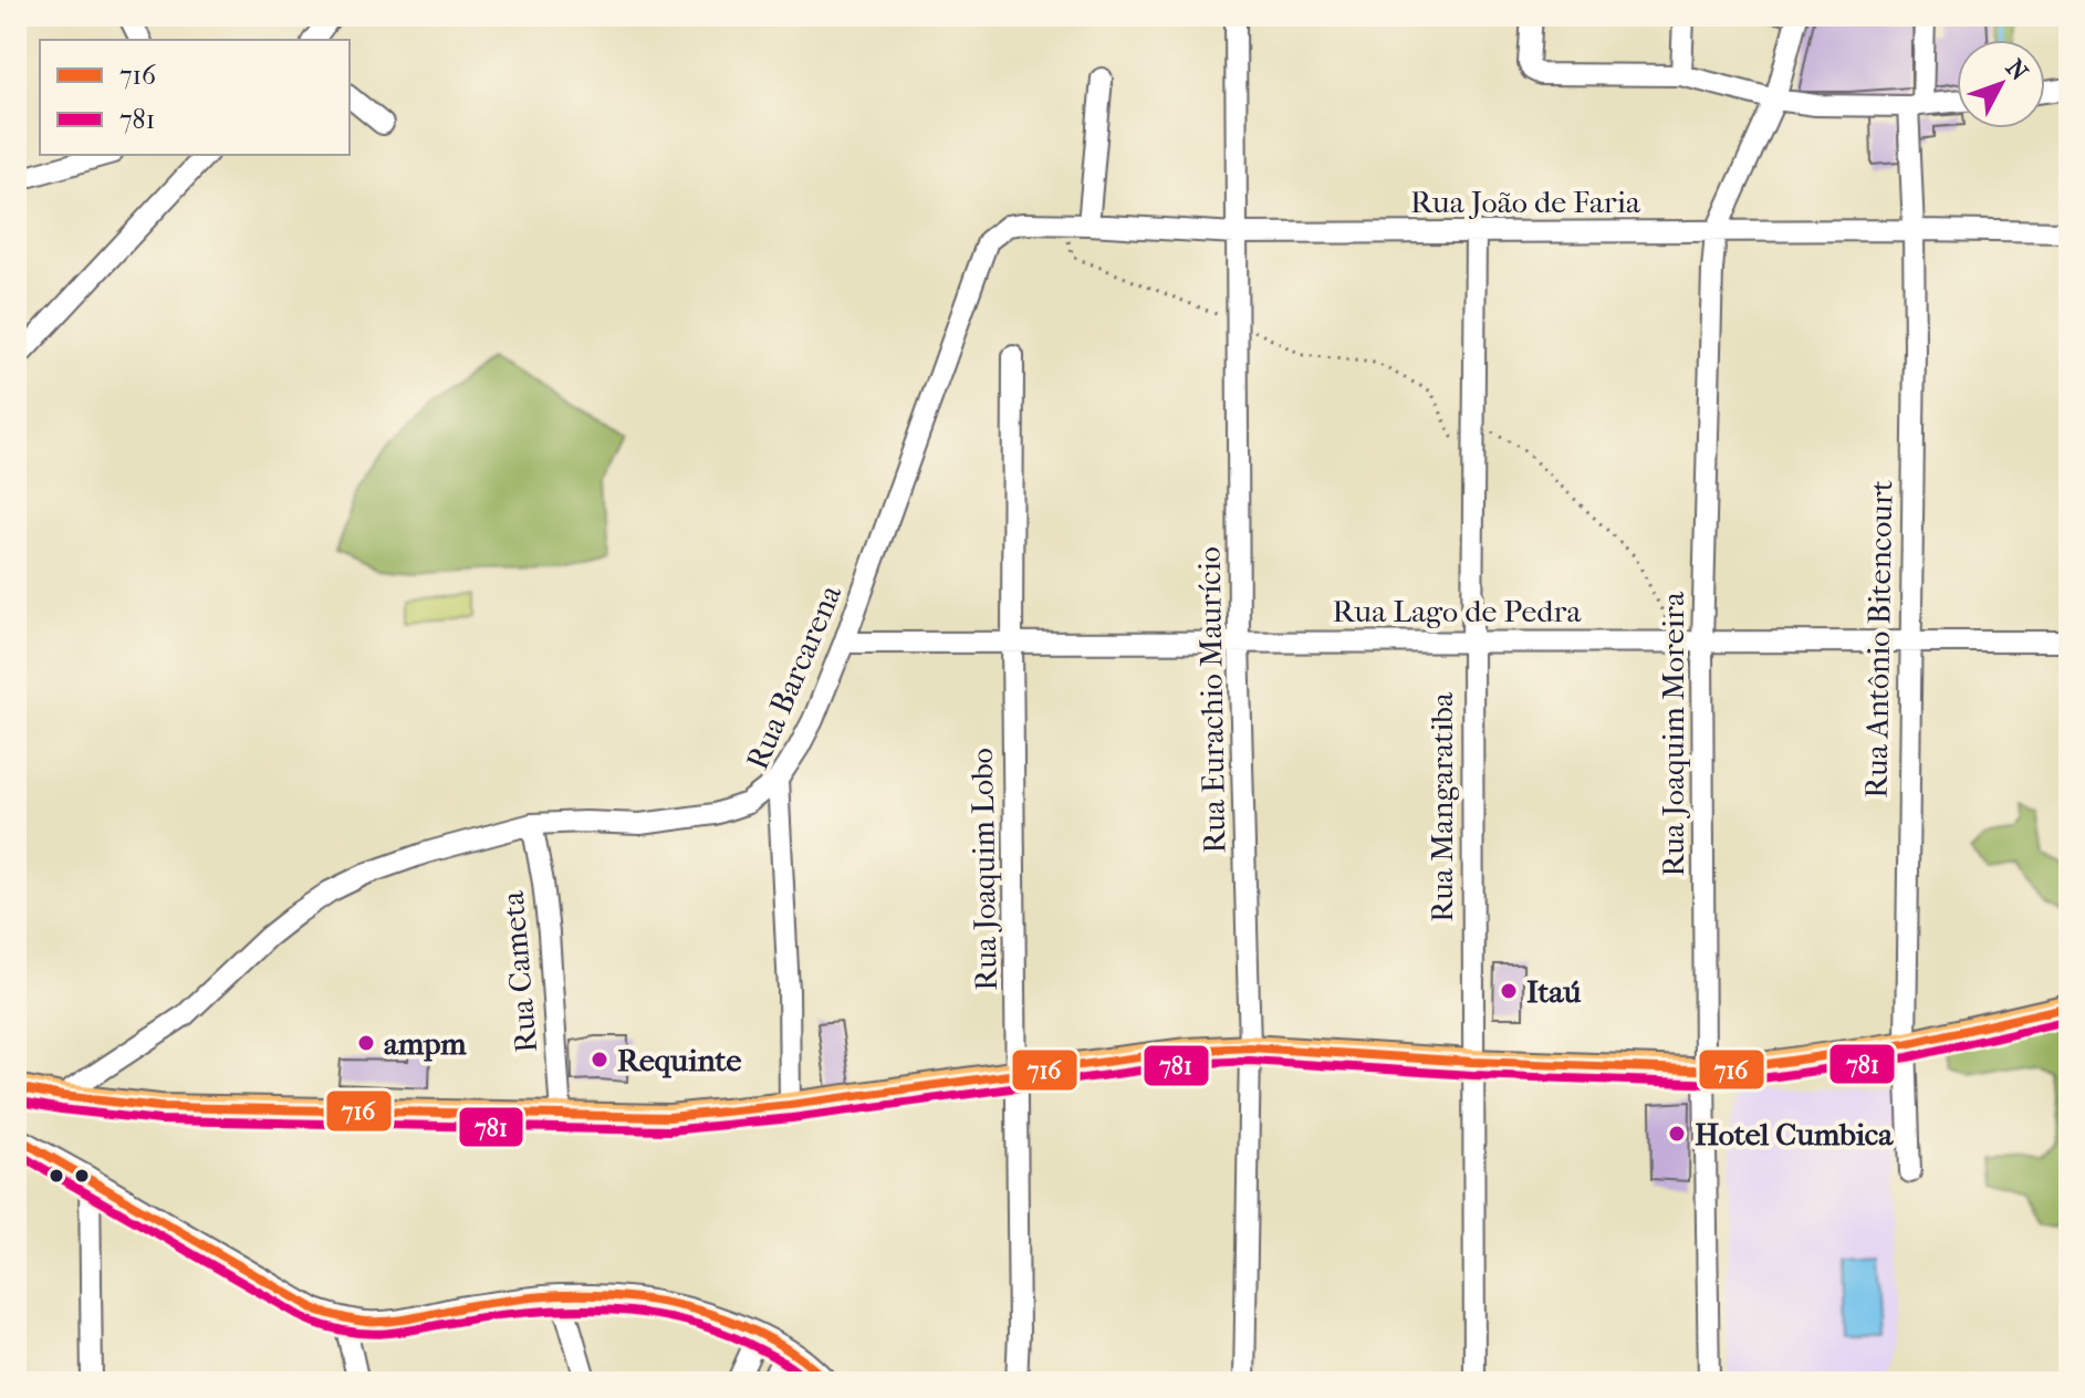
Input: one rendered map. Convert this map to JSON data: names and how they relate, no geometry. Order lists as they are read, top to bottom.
{
  "streets": {
    "street": [
      "Rua João de Faria",
      "Rua Lago de Pedra",
      "Rua Antônio Bitencourt",
      "Rua Barcarena",
      "Rua Eurachio Maurício",
      "Rua Joaquim Moreira",
      "Rua Mangaratiba",
      "Rua Joaquim Lobo",
      "Rua Cameta"
    ]
  },
  "crossings": [
    ["Rua João de Faria", "Rua Antônio Bitencourt"],
    ["Rua João de Faria", "Rua Barcarena"],
    ["Rua João de Faria", "Rua Eurachio Maurício"],
    ["Rua João de Faria", "Rua Joaquim Moreira"],
    ["Rua João de Faria", "Rua Mangaratiba"],
    ["Rua Lago de Pedra", "Rua Antônio Bitencourt"],
    ["Rua Lago de Pedra", "Rua Barcarena"],
    ["Rua Lago de Pedra", "Rua Eurachio Maurício"],
    ["Rua Lago de Pedra", "Rua Joaquim Moreira"],
    ["Rua Lago de Pedra", "Rua Mangaratiba"],
    ["Rua Lago de Pedra", "Rua Joaquim Lobo"]
  ],
  "places": [
    "Itaú",
    "ampm",
    "Requinte",
    "Hotel Cumbica"
  ],
  "lines": ["transit line 716", "transit line 781"],
  "legend": ["716", "781"],
  "north": "top right"
}
